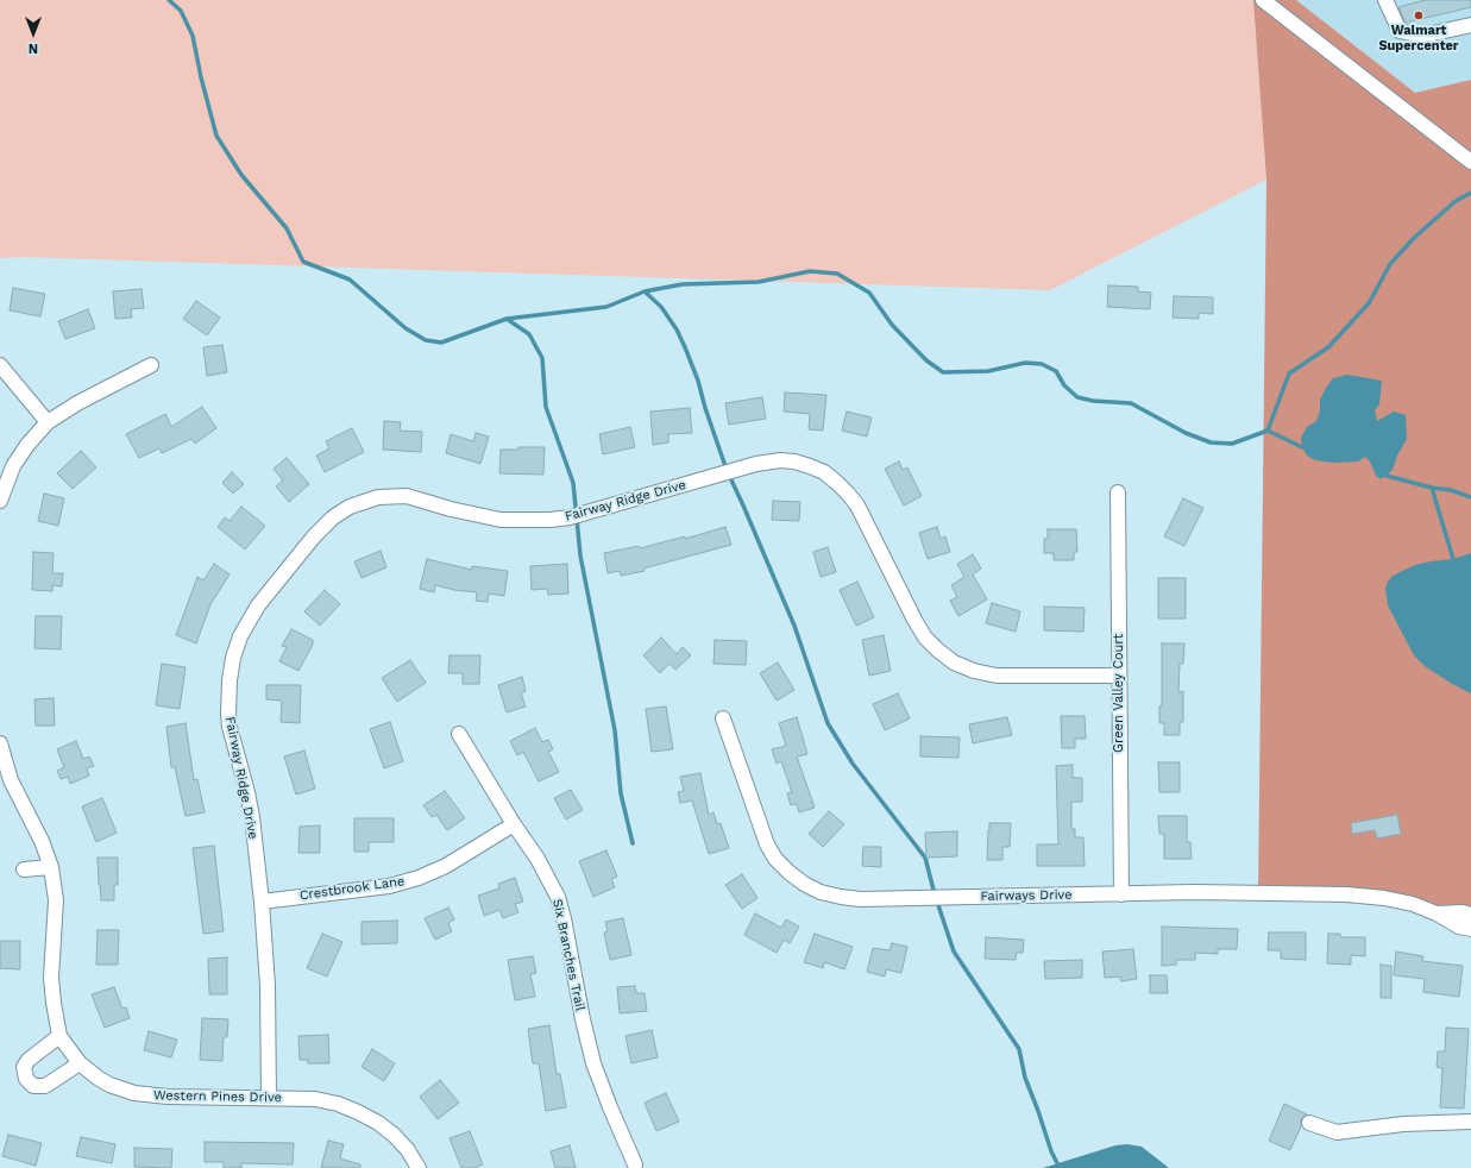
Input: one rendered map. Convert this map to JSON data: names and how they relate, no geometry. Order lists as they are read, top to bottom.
{
  "streets": {
    "street": [
      "Fairway Ridge Drive",
      "Green Valley Court",
      "Crestbrook Lane",
      "Fairways Drive",
      "Six Branches Trail",
      "Western Pines Drive"
    ]
  },
  "crossings": [
    ["Fairway Ridge Drive", "Green Valley Court"],
    ["Fairway Ridge Drive", "Crestbrook Lane"],
    ["Fairway Ridge Drive", "Western Pines Drive"],
    ["Green Valley Court", "Fairways Drive"],
    ["Crestbrook Lane", "Six Branches Trail"]
  ],
  "places": ["Walmart Supercenter"],
  "north": "bottom"
}
